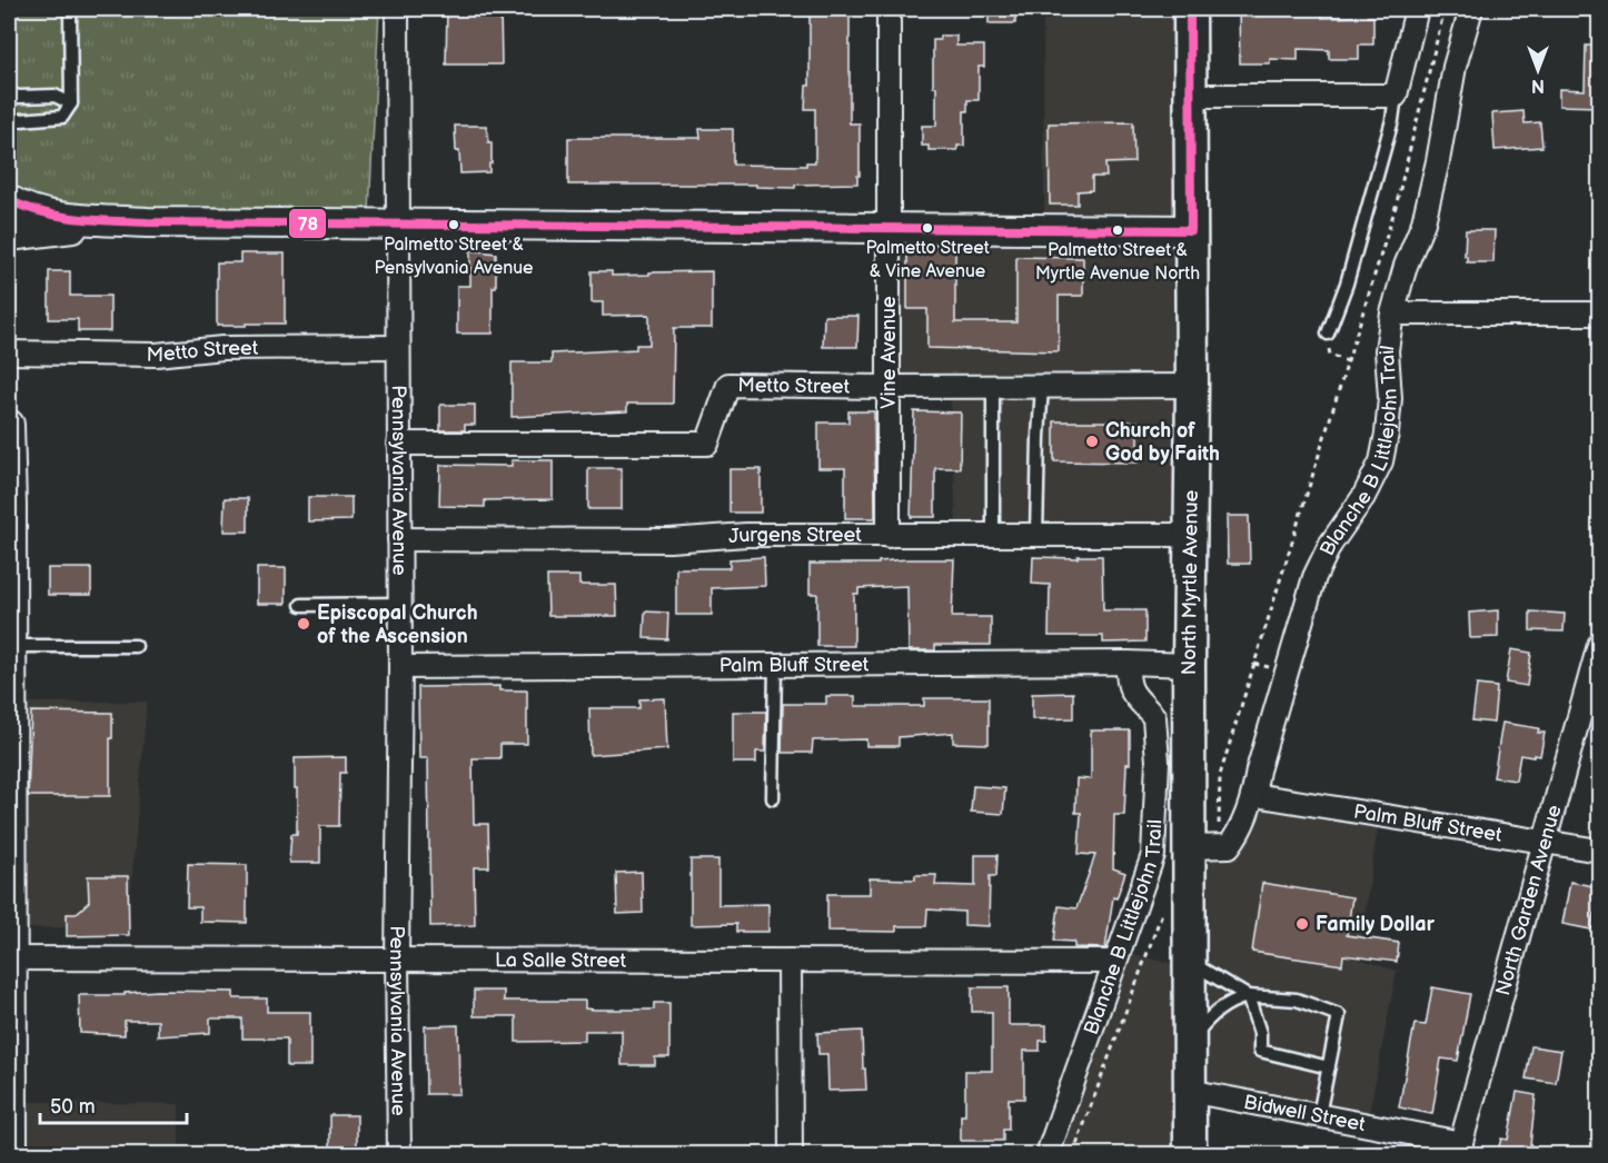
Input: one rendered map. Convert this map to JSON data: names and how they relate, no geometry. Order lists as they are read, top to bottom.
{
  "streets": {
    "main road": ["North Myrtle Avenue"],
    "street": [
      "Metto Street",
      "Vine Avenue",
      "Blanche B Littlejohn Trail",
      "Pennsylvania Avenue",
      "Jurgens Street",
      "Palm Bluff Street",
      "North Garden Avenue",
      "La Salle Street",
      "Bidwell Street"
    ]
  },
  "crossings": [
    ["Metto Street", "Vine Avenue"],
    ["Metto Street", "Pennsylvania Avenue"],
    ["Metto Street", "North Myrtle Avenue"],
    ["Vine Avenue", "Jurgens Street"],
    ["Blanche B Littlejohn Trail", "North Myrtle Avenue"],
    ["Blanche B Littlejohn Trail", "Palm Bluff Street"],
    ["Blanche B Littlejohn Trail", "La Salle Street"],
    ["Pennsylvania Avenue", "Jurgens Street"],
    ["Pennsylvania Avenue", "Palm Bluff Street"],
    ["Pennsylvania Avenue", "La Salle Street"],
    ["Jurgens Street", "North Myrtle Avenue"],
    ["North Myrtle Avenue", "Palm Bluff Street"],
    ["North Myrtle Avenue", "Bidwell Street"],
    ["Palm Bluff Street", "North Garden Avenue"],
    ["North Garden Avenue", "Bidwell Street"]
  ],
  "places": [
    "Palmetto Street & Pensylvania Avenue",
    "Palmetto Street & Vine Avenue",
    "Palmetto Street & Myrtle Avenue North",
    "Church of God by Faith",
    "Episcopal Church of the Ascension",
    "Family Dollar"
  ],
  "lines": ["transit line 78"],
  "scale_bar": "50 m",
  "north": "bottom"
}
